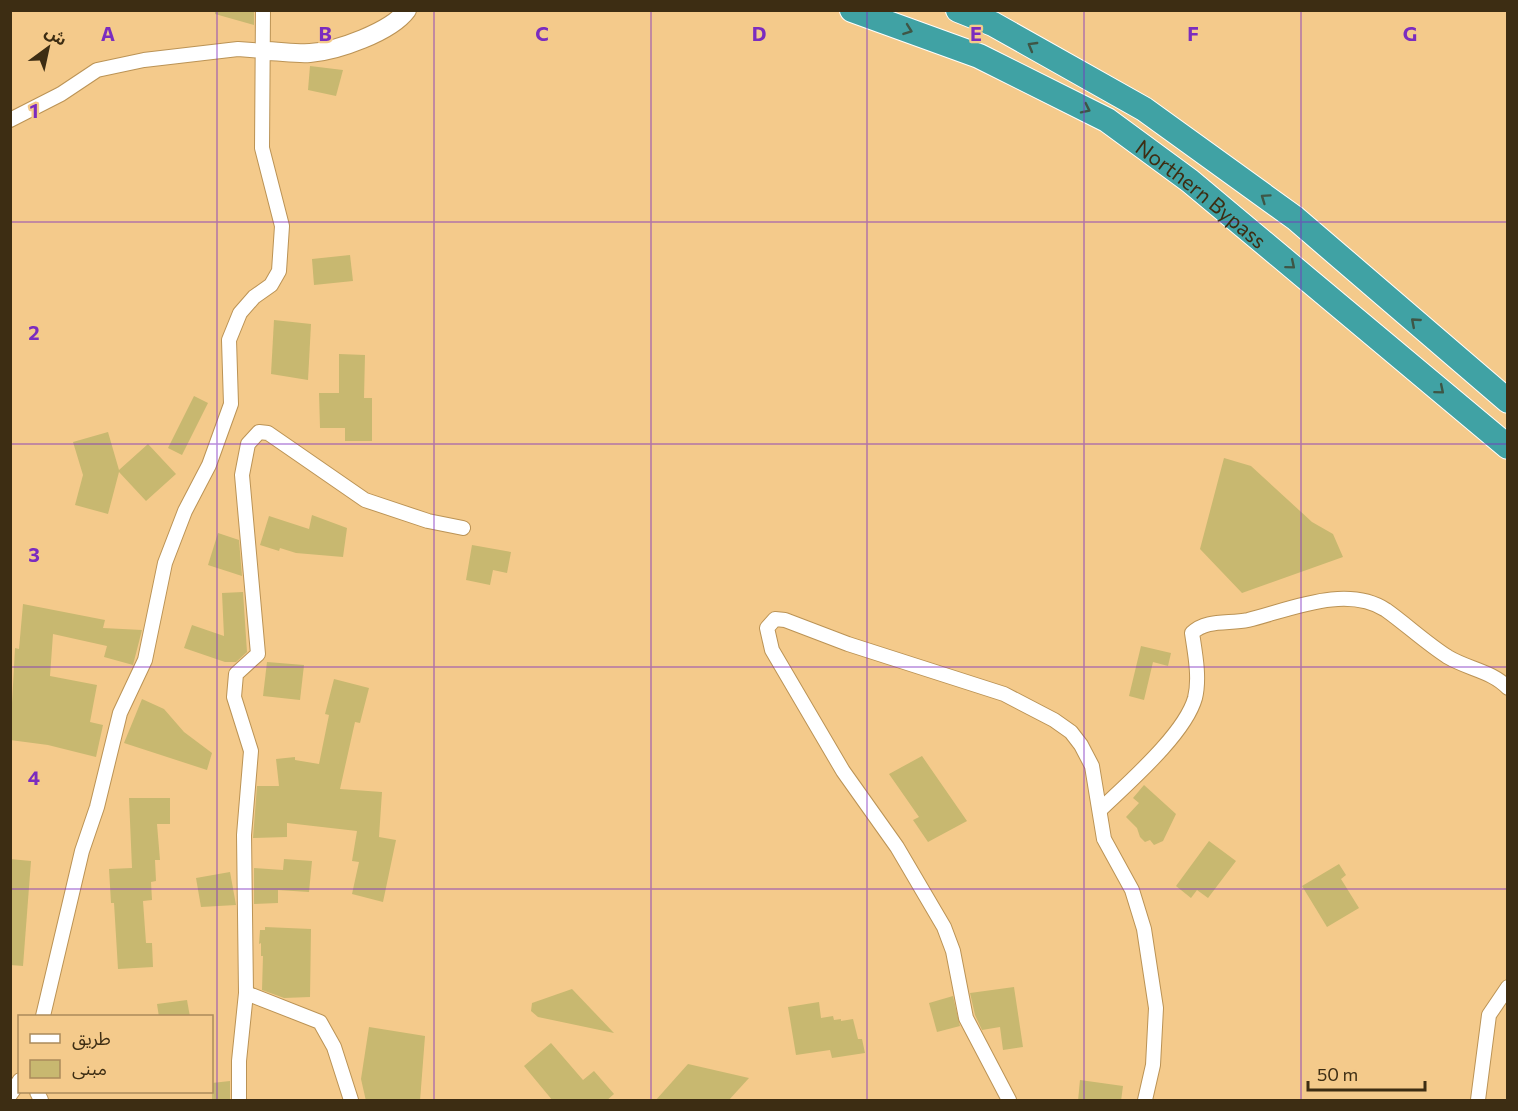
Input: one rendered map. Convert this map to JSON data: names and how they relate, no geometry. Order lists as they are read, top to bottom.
{
  "streets": {
    "highway": ["Northern Bypass"]
  },
  "legend": ["طريق", "مبنى"],
  "scale_bar": "50 m",
  "north": "top right",
  "grid": {
    "columns": [
      "A",
      "B",
      "C",
      "D",
      "E",
      "F",
      "G"
    ],
    "rows": [
      "1",
      "2",
      "3",
      "4"
    ]
  }
}
